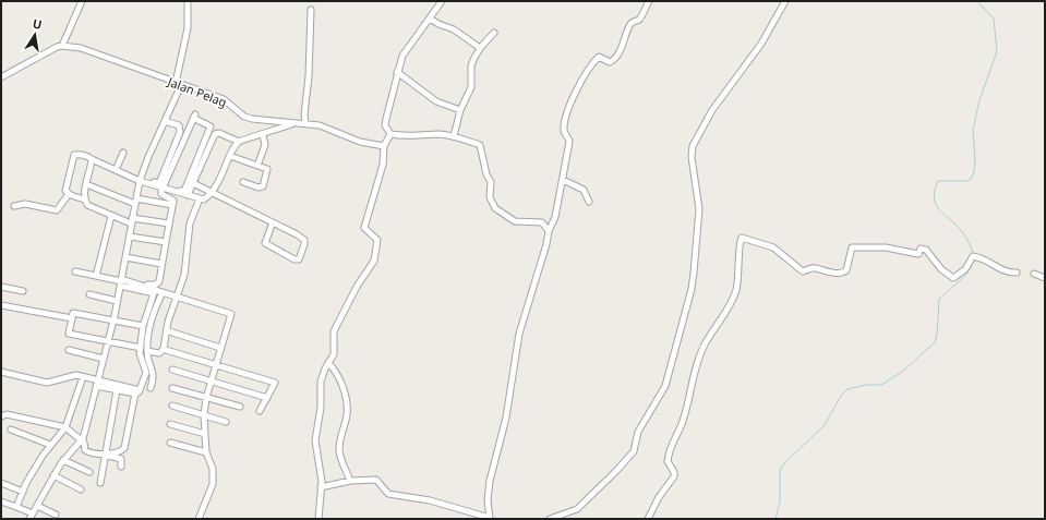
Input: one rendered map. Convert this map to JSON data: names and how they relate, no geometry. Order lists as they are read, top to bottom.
{
  "streets": {
    "street": ["Jalan Pelag"]
  },
  "north": "top"
}
